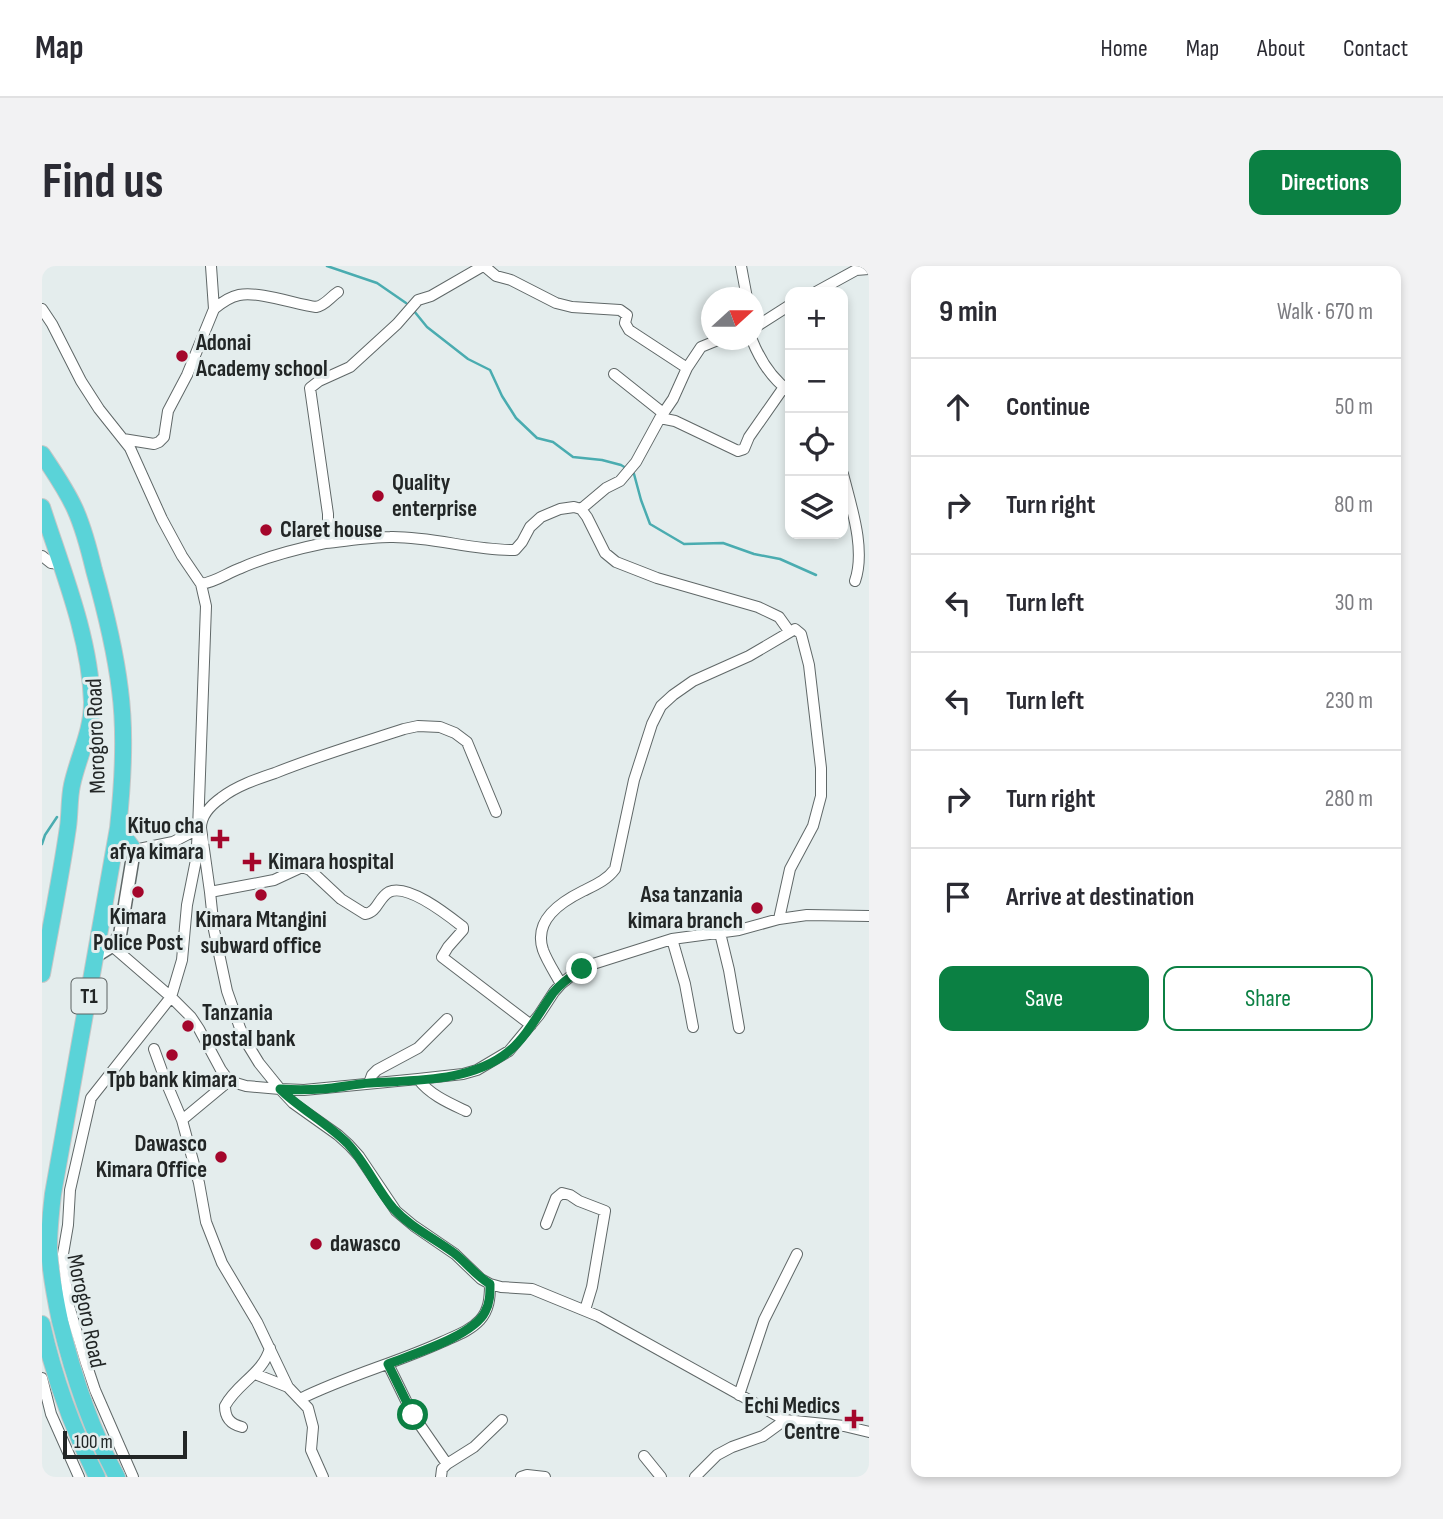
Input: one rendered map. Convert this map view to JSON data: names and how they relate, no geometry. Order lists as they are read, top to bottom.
{
  "streets": {
    "highway": ["Morogoro Road", "T1"]
  },
  "places": {
    "other": [
      "Adonai Academy school",
      "Quality enterprise",
      "Claret house",
      "Kimara Police Post",
      "Kimara Mtangini subward office",
      "Asa tanzania kimara branch",
      "Tanzania postal bank",
      "Tpb bank kimara",
      "Dawasco Kimara Office",
      "dawasco"
    ],
    "health": ["Kituo cha afya kimara", "Kimara hospital", "Echi Medics Centre"]
  },
  "scale_bar": "100 m",
  "north": "right",
  "page": {
    "header": "Map",
    "nav": [
      "Home",
      "Map",
      "About",
      "Contact"
    ],
    "buttons": [
      "Directions",
      ["Save", "Share"]
    ],
    "title": "Find us",
    "heading": ["9 min", "Walk · 670 m"],
    "map_buttons": ["+", "−"],
    "list": [
      ["Continue", "50 m"],
      ["Turn right", "80 m"],
      ["Turn left", "30 m"],
      ["Turn left", "230 m"],
      ["Turn right", "280 m"],
      "Arrive at destination"
    ],
    "scale": "100 m"
  }
}
